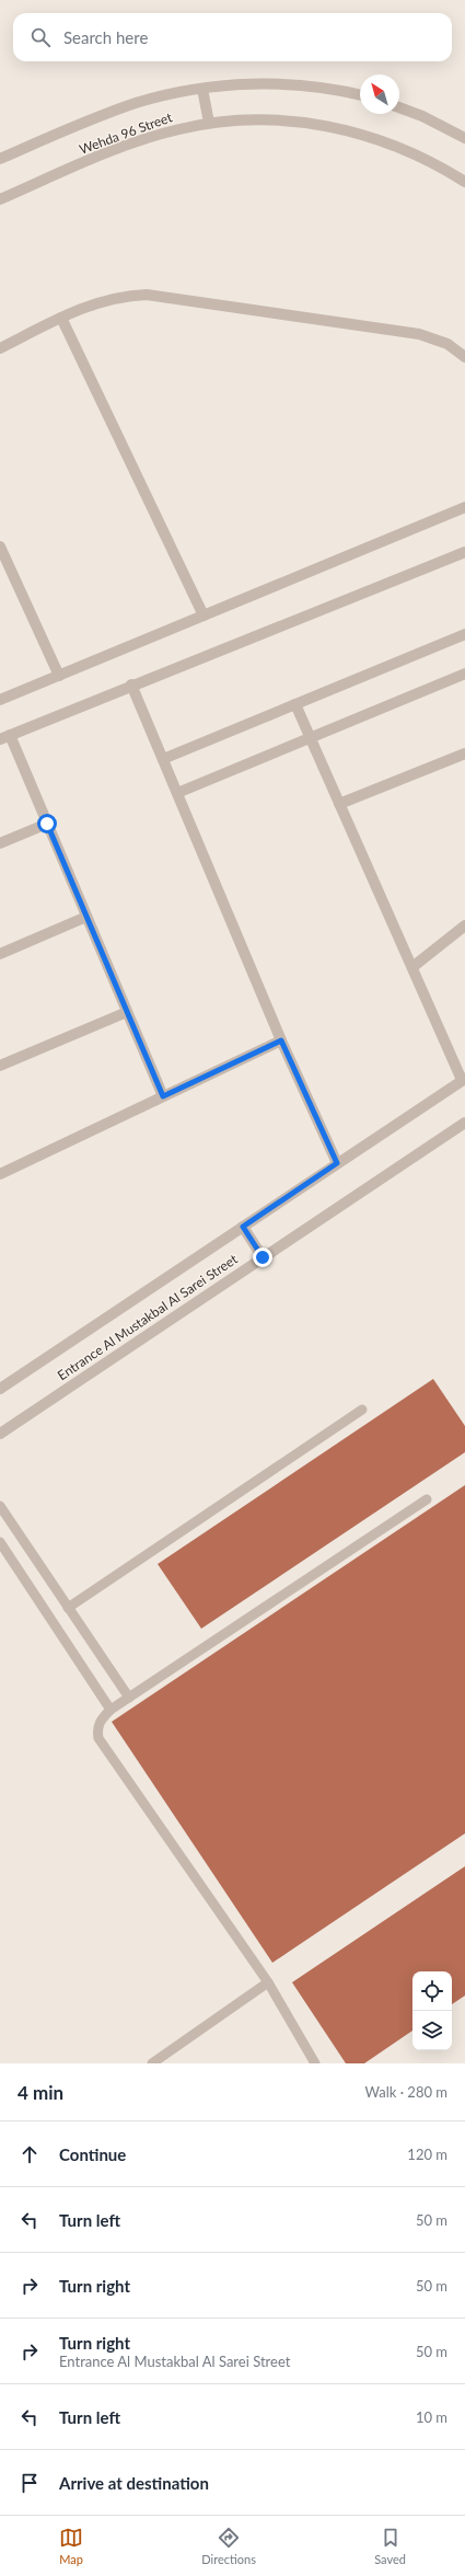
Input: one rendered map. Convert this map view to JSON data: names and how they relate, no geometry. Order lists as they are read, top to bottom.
{
  "streets": {
    "street": ["Wehda 96 Street", "Entrance Al Mustakbal Al Sarei Street"]
  },
  "north": "top left",
  "page": {
    "search": "Search here",
    "heading": ["4 min", "Walk · 280 m"],
    "list": [
      ["Continue", "120 m"],
      ["Turn left", "50 m"],
      ["Turn right", "50 m"],
      ["Turn right", "Entrance Al Mustakbal Al Sarei Street", "50 m"],
      ["Turn left", "10 m"],
      "Arrive at destination"
    ],
    "nav": ["Map", "Directions", "Saved"]
  }
}
